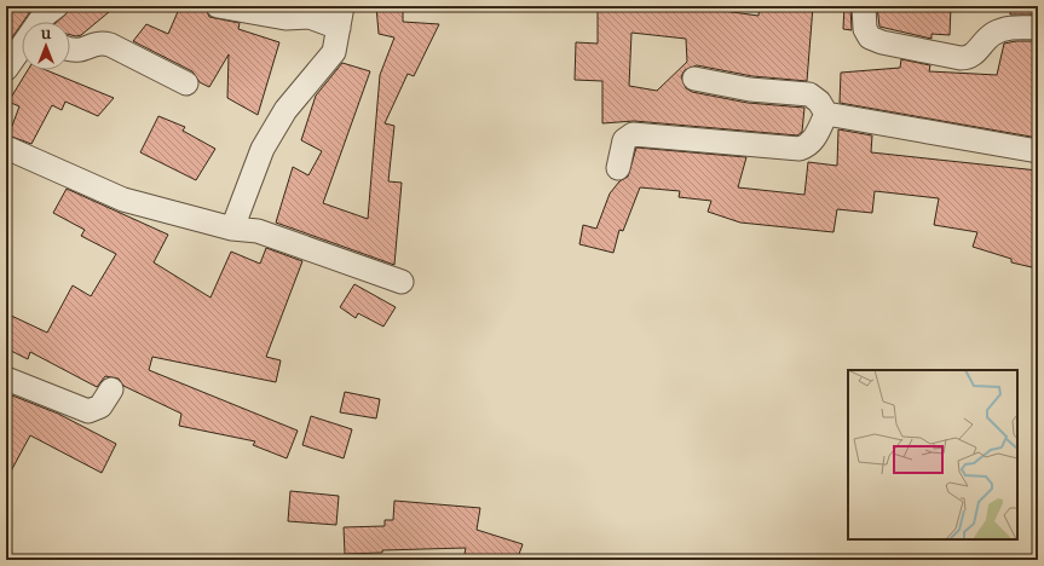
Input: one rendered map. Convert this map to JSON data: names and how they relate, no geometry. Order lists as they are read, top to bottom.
{
  "north": "top"
}
